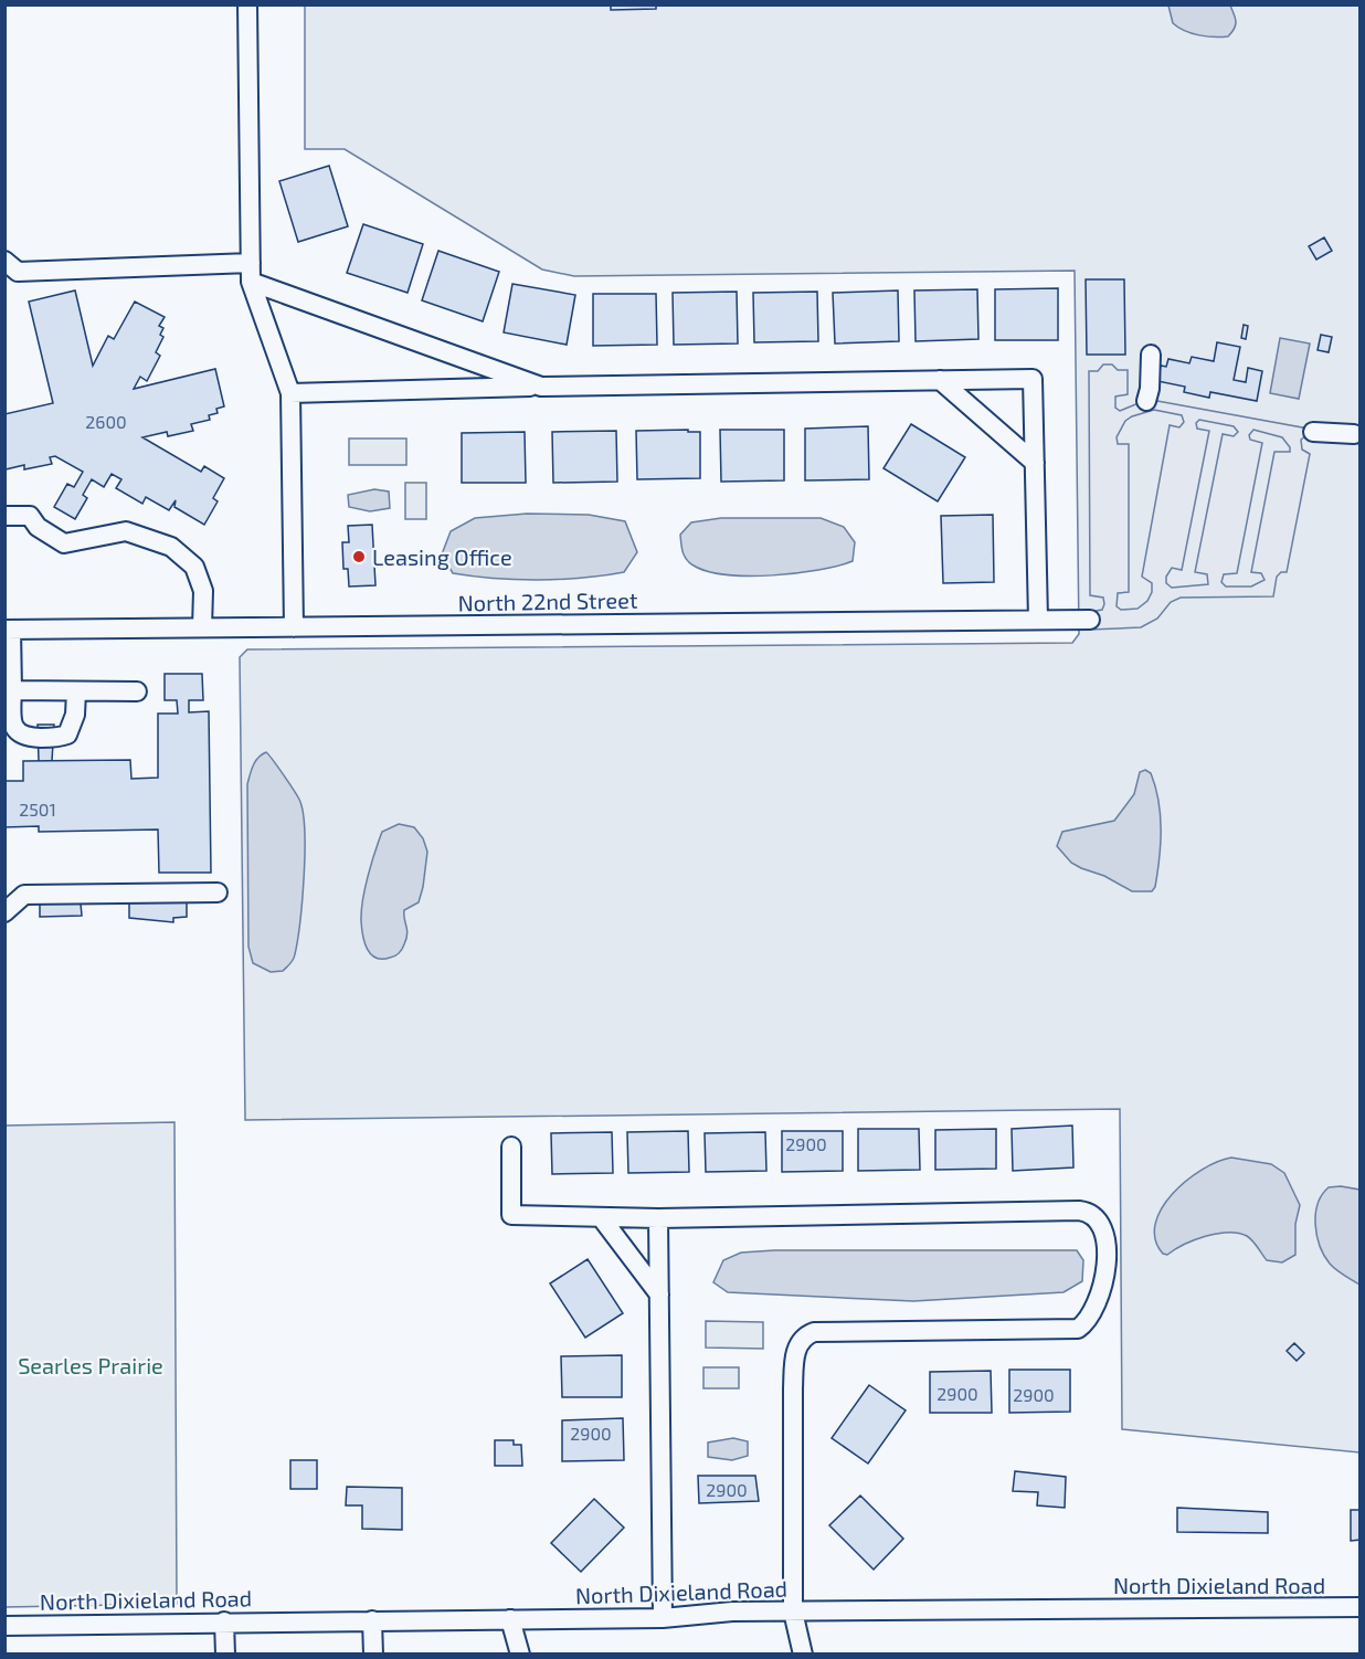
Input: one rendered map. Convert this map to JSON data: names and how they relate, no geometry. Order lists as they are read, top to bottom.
{
  "streets": {
    "street": ["North 22nd Street", "North Dixieland Road"]
  },
  "parks": ["Searles Prairie"],
  "places": ["Leasing Office"],
  "house_numbers": [
    "2600",
    "2501",
    "2900",
    "2900",
    "2900",
    "2900",
    "2900"
  ]
}
